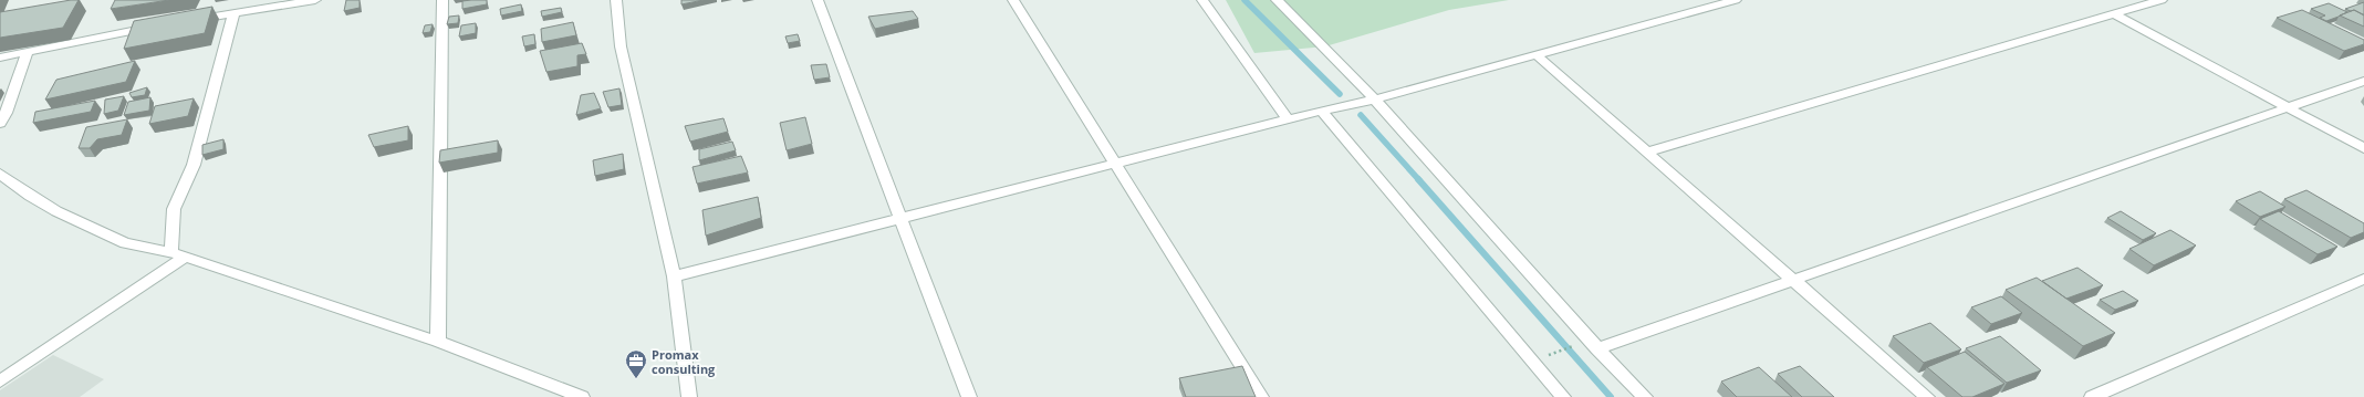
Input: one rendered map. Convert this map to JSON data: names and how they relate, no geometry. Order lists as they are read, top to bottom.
{
  "places": {
    "office": ["Promax consulting"]
  }
}
